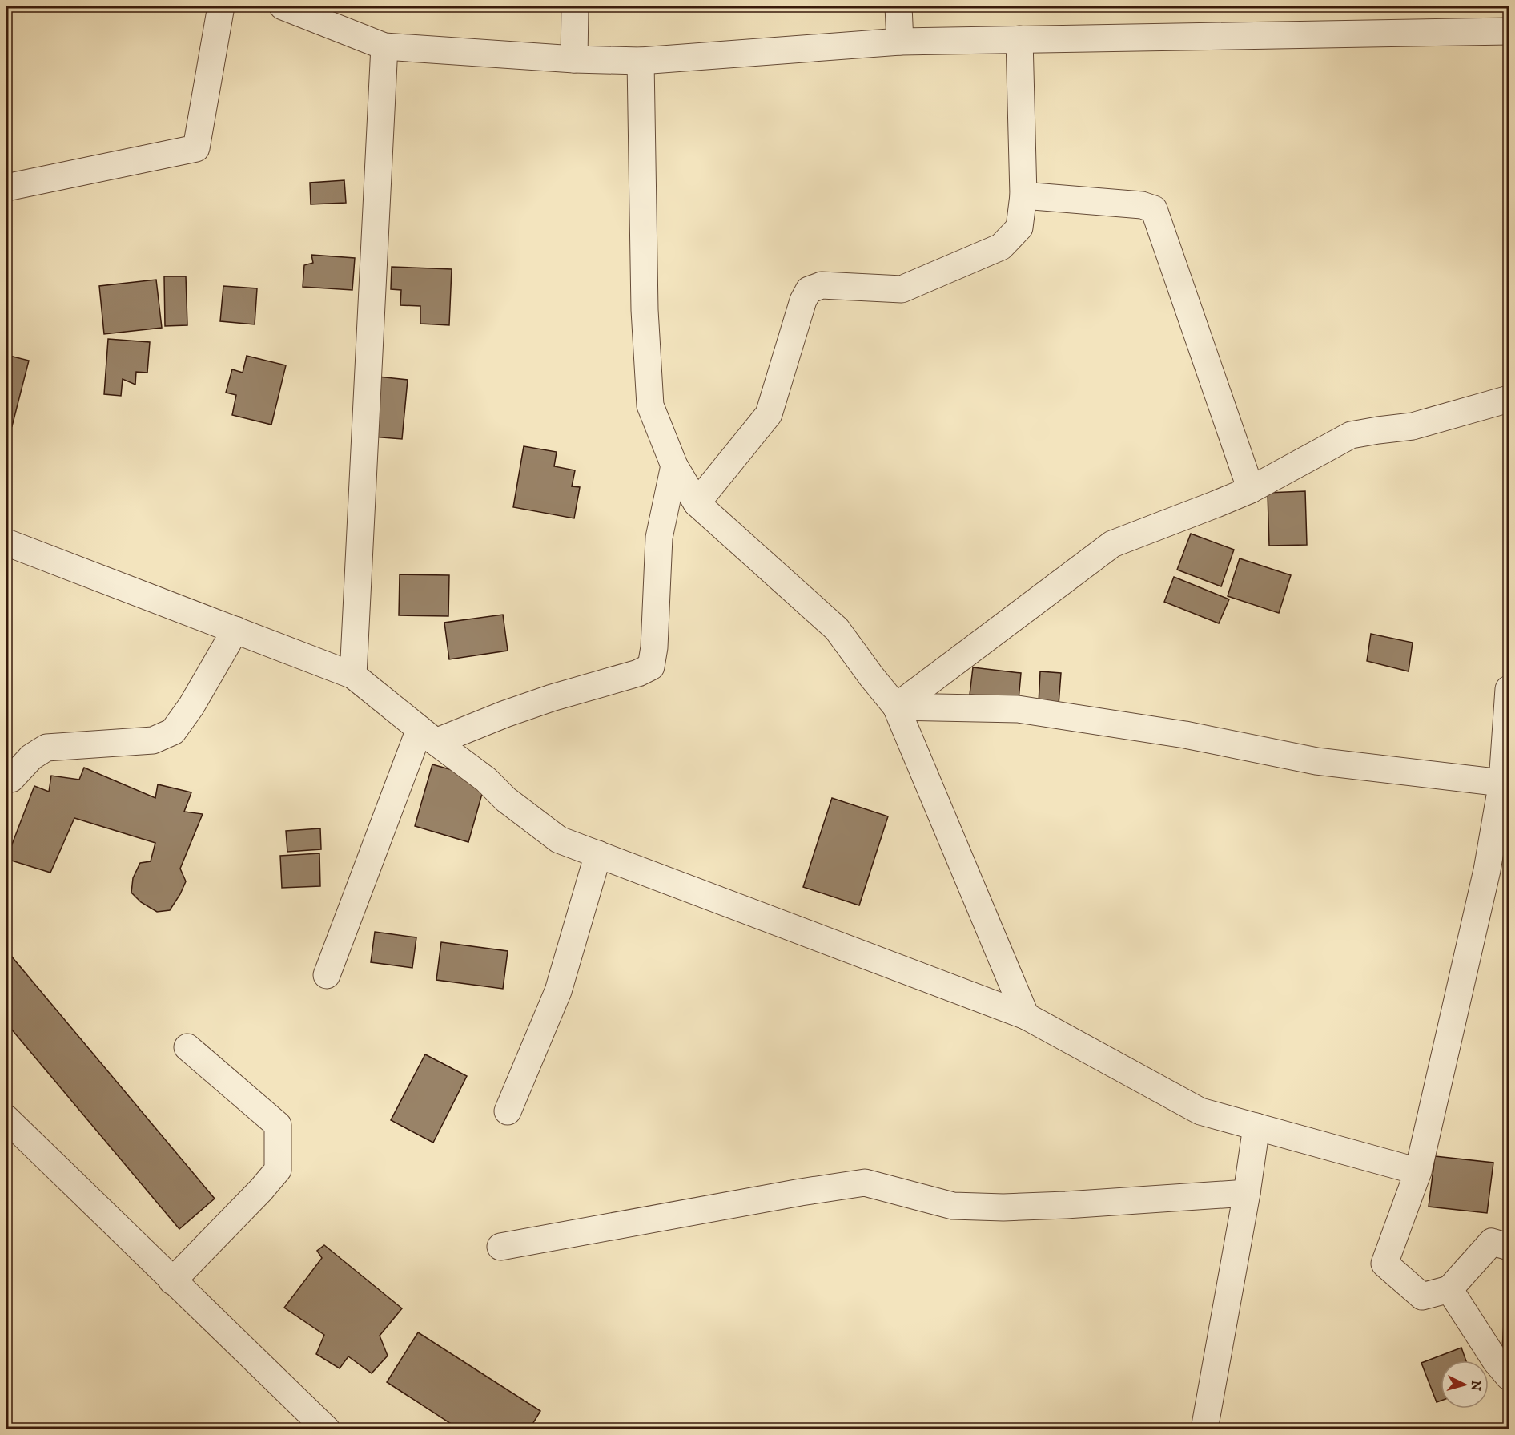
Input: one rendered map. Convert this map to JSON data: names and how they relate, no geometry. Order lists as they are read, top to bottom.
{
  "north": "right"
}
